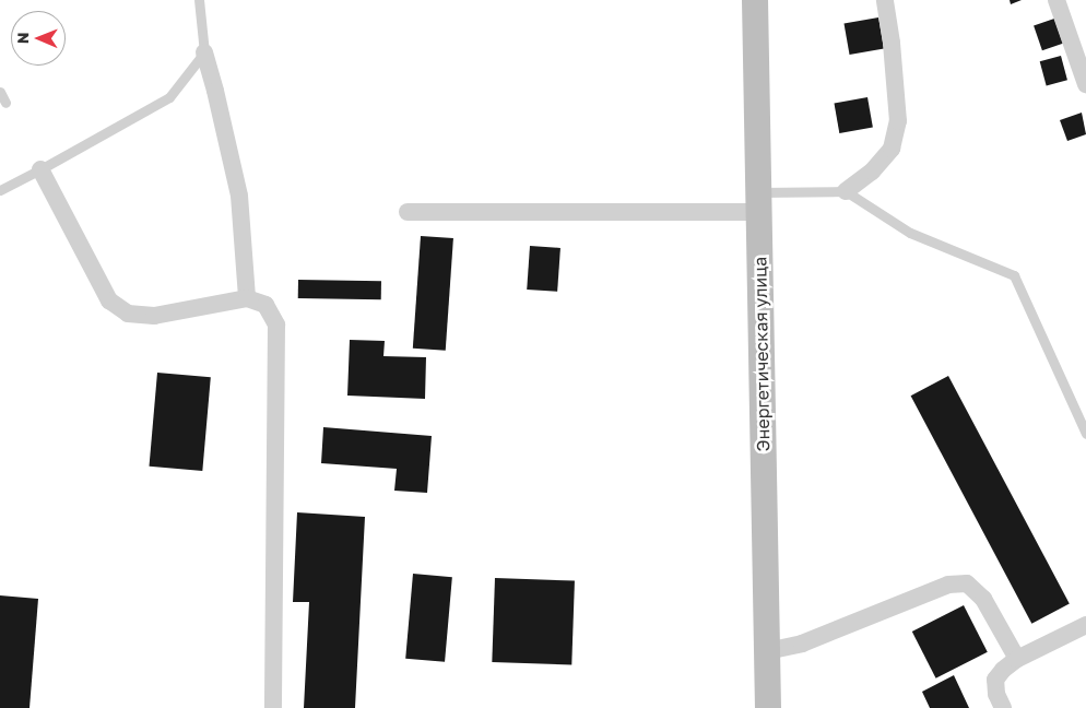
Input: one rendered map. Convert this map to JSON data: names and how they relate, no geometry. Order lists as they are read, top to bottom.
{
  "streets": {
    "main road": ["Энергетическая улица"]
  },
  "north": "left"
}
